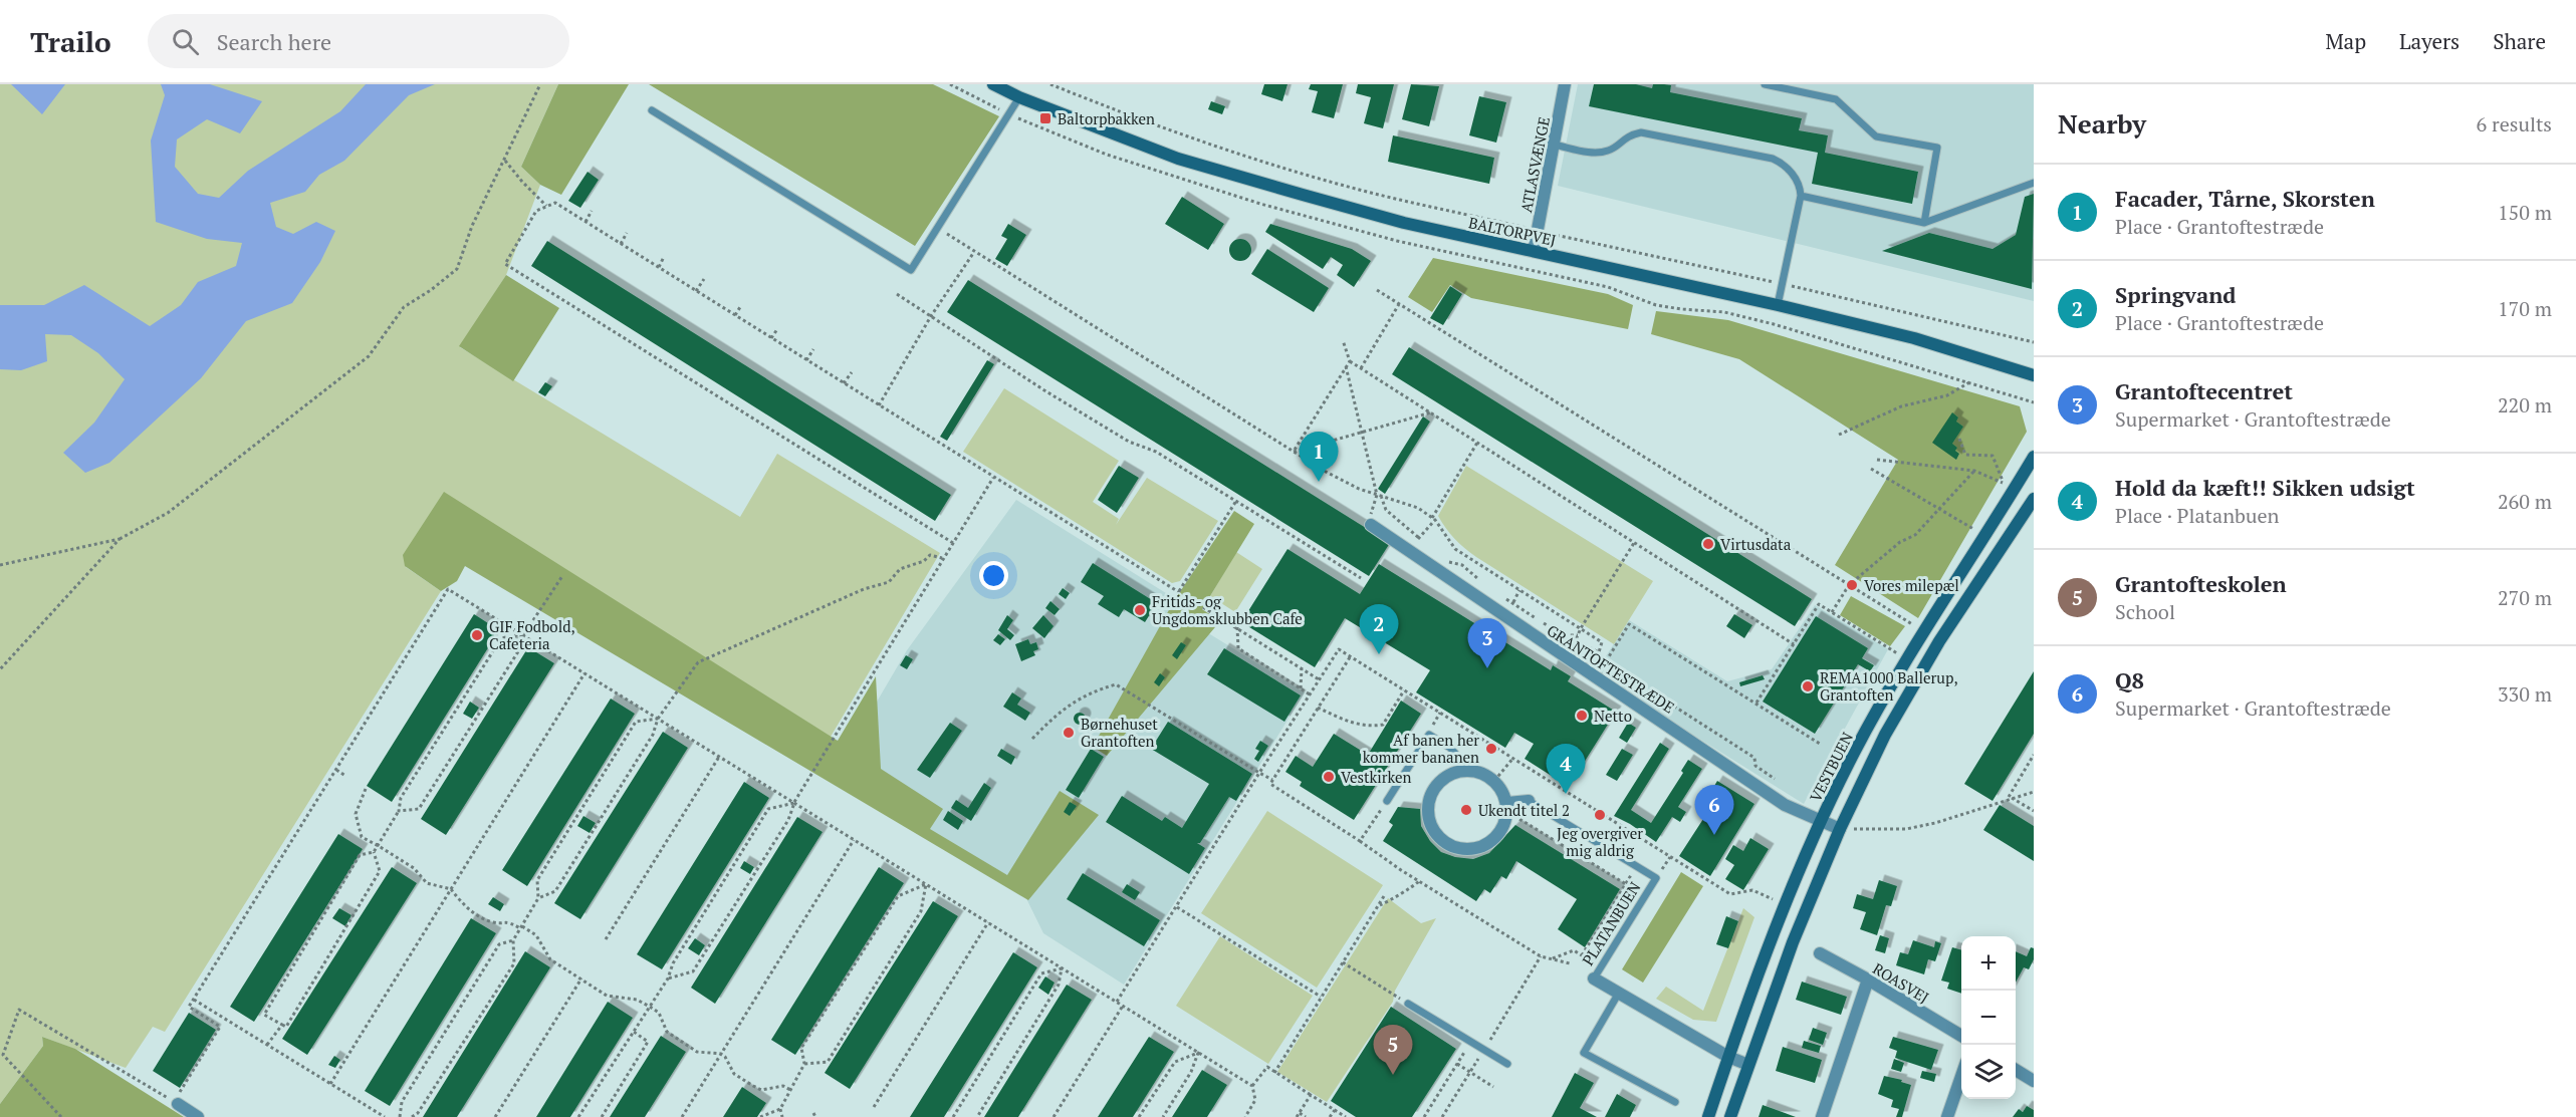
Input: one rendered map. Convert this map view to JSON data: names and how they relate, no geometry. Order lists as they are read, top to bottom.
{
  "streets": {
    "street": [
      "ATLASVÆNGE",
      "BALTORPVEJ",
      "GRANTOFTESTRÆDE",
      "VESTBUEN",
      "PLATANBUEN",
      "ROASVEJ"
    ]
  },
  "crossings": [
    ["ATLASVÆNGE", "BALTORPVEJ"],
    ["GRANTOFTESTRÆDE", "VESTBUEN"],
    ["VESTBUEN", "PLATANBUEN"]
  ],
  "places": {
    "transit": ["Baltorpbakken"],
    "other": [
      "Virtusdata",
      "Vores milepæl",
      "Fritids- og Ungdomsklubben Cafe",
      "GIF Fodbold, Cafeteria",
      "REMA1000 Ballerup, Grantoften",
      "Netto",
      "Børnehuset Grantoften",
      "Af banen her kommer bananen",
      "Vestkirken",
      "Ukendt titel 2",
      "Jeg overgiver mig aldrig"
    ]
  },
  "page": {
    "header": "Trailo",
    "search": "Search here",
    "nav": ["Map", "Layers", "Share"],
    "heading": ["Nearby", "6 results"],
    "list": [
      {
        "mark": "1",
        "name": "Facader, Tårne, Skorsten",
        "note": "Place · Grantoftestræde",
        "value": "150 m"
      },
      {
        "mark": "2",
        "name": "Springvand",
        "note": "Place · Grantoftestræde",
        "value": "170 m"
      },
      {
        "mark": "3",
        "name": "Grantoftecentret",
        "note": "Supermarket · Grantoftestræde",
        "value": "220 m"
      },
      {
        "mark": "4",
        "name": "Hold da kæft!! Sikken udsigt",
        "note": "Place · Platanbuen",
        "value": "260 m"
      },
      {
        "mark": "5",
        "name": "Grantofteskolen",
        "note": "School",
        "value": "270 m"
      },
      {
        "mark": "6",
        "name": "Q8",
        "note": "Supermarket · Grantoftestræde",
        "value": "330 m"
      }
    ],
    "pins": [
      "1",
      "2",
      "3",
      "4",
      "6",
      "5"
    ],
    "map_buttons": ["+", "−"]
  }
}
